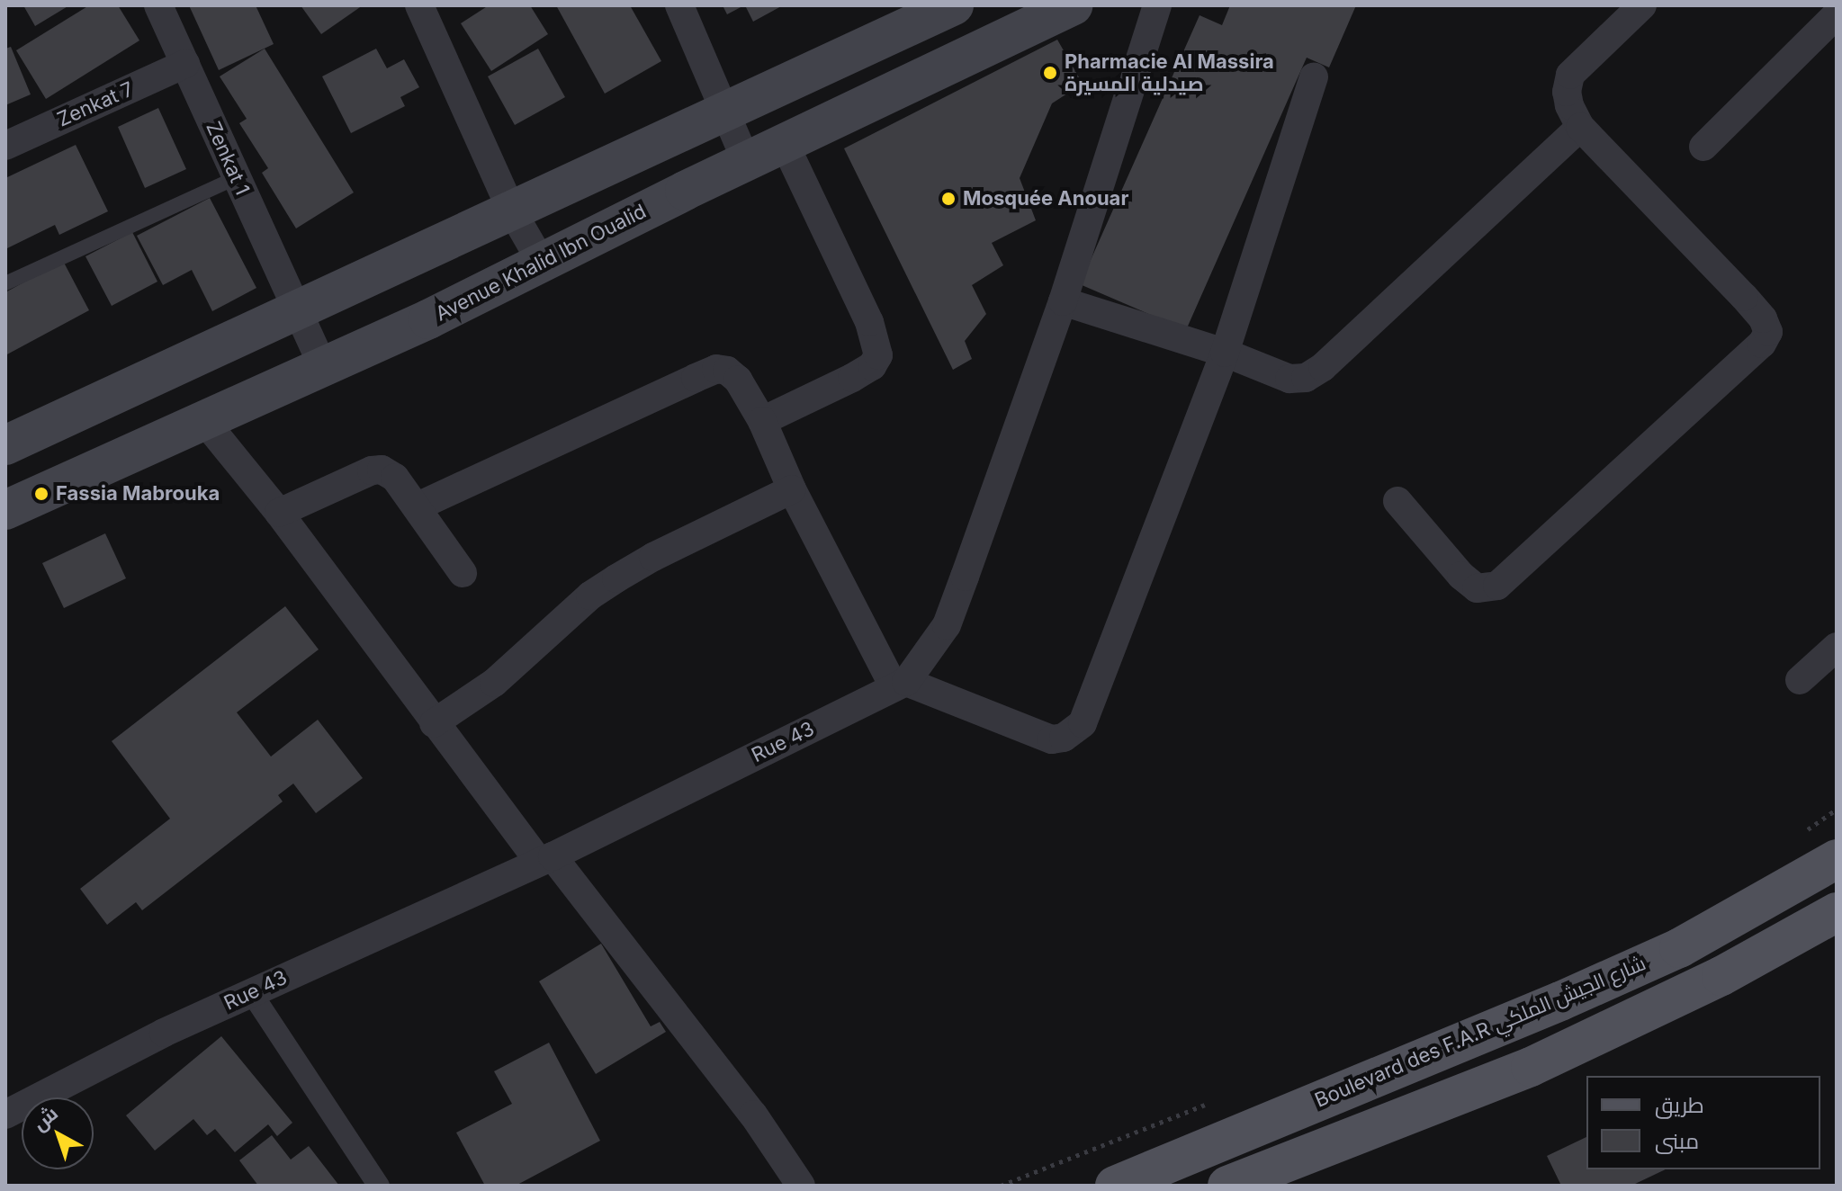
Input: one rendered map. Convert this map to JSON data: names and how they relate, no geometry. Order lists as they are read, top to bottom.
{
  "streets": {
    "main road": ["Avenue Khalid Ibn Oualid", "Boulevard des F.A.R شارع الجيش الملكي"],
    "street": ["Zenkat 7", "Zenkat 1", "Rue 43"]
  },
  "crossings": [
    ["Zenkat 7", "Zenkat 1"],
    ["Zenkat 1", "Avenue Khalid Ibn Oualid"]
  ],
  "places": ["Pharmacie Al Massira صيدلية المسيرة", "Mosquée Anouar", "Fassia Mabrouka"],
  "legend": ["طريق", "مبنى"],
  "north": "top left"
}
